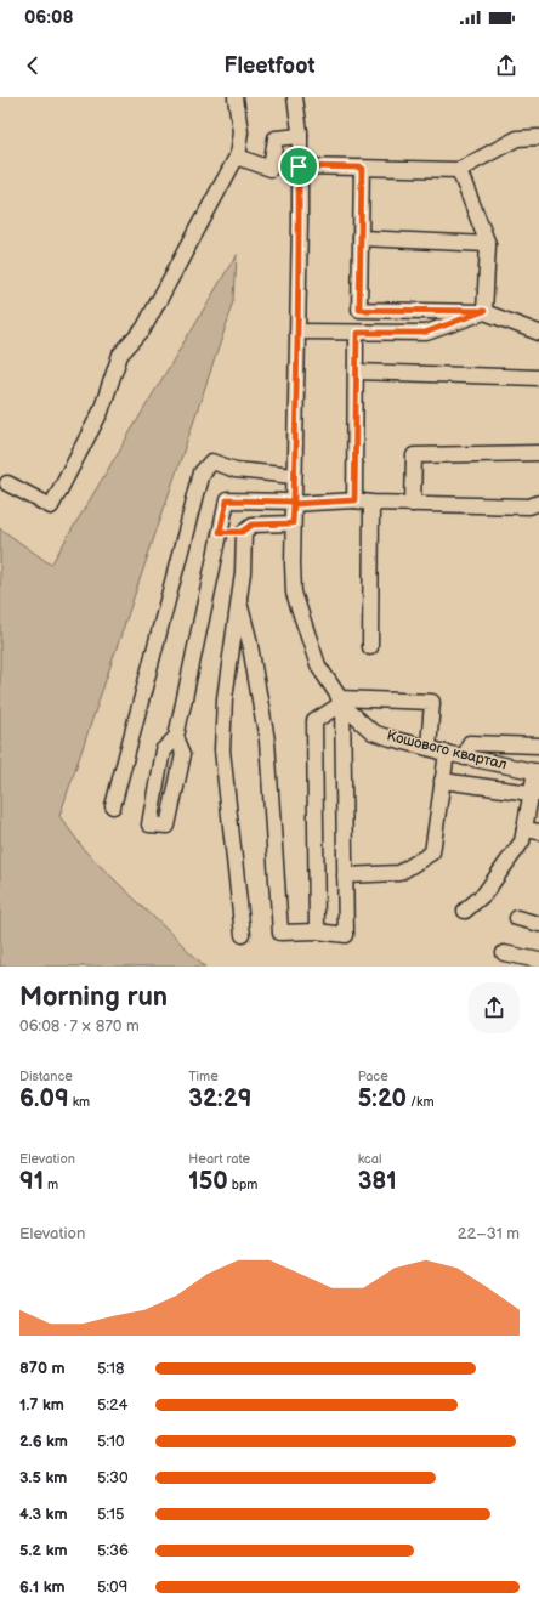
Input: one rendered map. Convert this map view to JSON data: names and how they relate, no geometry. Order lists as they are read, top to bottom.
{
  "streets": {
    "street": ["Кошового квартал"]
  },
  "page": {
    "status": "06:08",
    "header": "Fleetfoot",
    "heading": ["Morning run", "06:08 · 7 × 870 m"],
    "stats": [
      ["Distance", "6.09 km"],
      ["Time", "32:29"],
      ["Pace", "5:20 /km"],
      ["Elevation", "91 m"],
      ["Heart rate", "150 bpm"],
      ["kcal", "381"]
    ],
    "chart": ["Elevation", "22–31 m"],
    "list": [
      {
        "name": "870 m",
        "note": "5:18"
      },
      {
        "name": "1.7 km",
        "note": "5:24"
      },
      {
        "name": "2.6 km",
        "note": "5:10"
      },
      {
        "name": "3.5 km",
        "note": "5:30"
      },
      {
        "name": "4.3 km",
        "note": "5:15"
      },
      {
        "name": "5.2 km",
        "note": "5:36"
      },
      {
        "name": "6.1 km",
        "note": "5:09"
      }
    ]
  }
}
